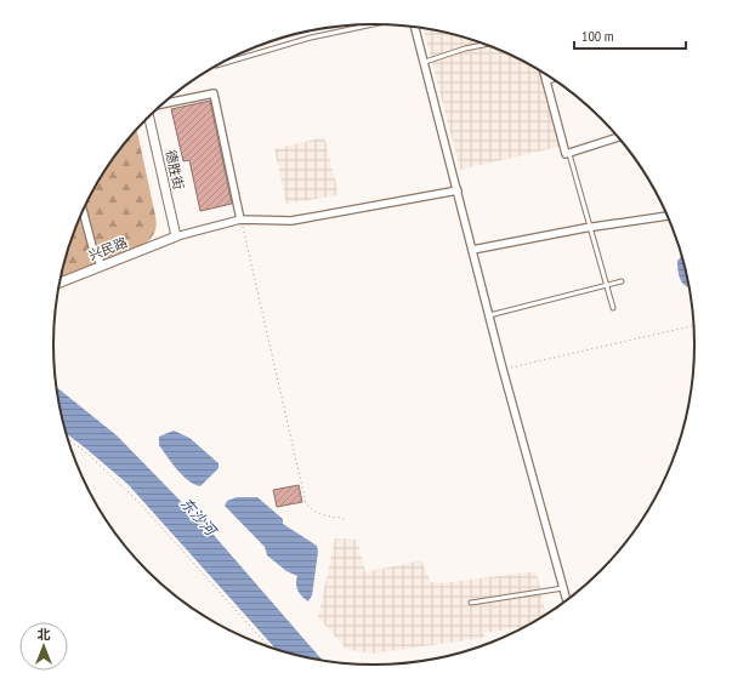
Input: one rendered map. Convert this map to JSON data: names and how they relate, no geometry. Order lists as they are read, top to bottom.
{
  "streets": {
    "street": ["德胜街", "兴民路"]
  },
  "crossings": [
    ["德胜街", "兴民路"]
  ],
  "water": ["东沙河"],
  "scale_bar": "100 m",
  "north": "top"
}
